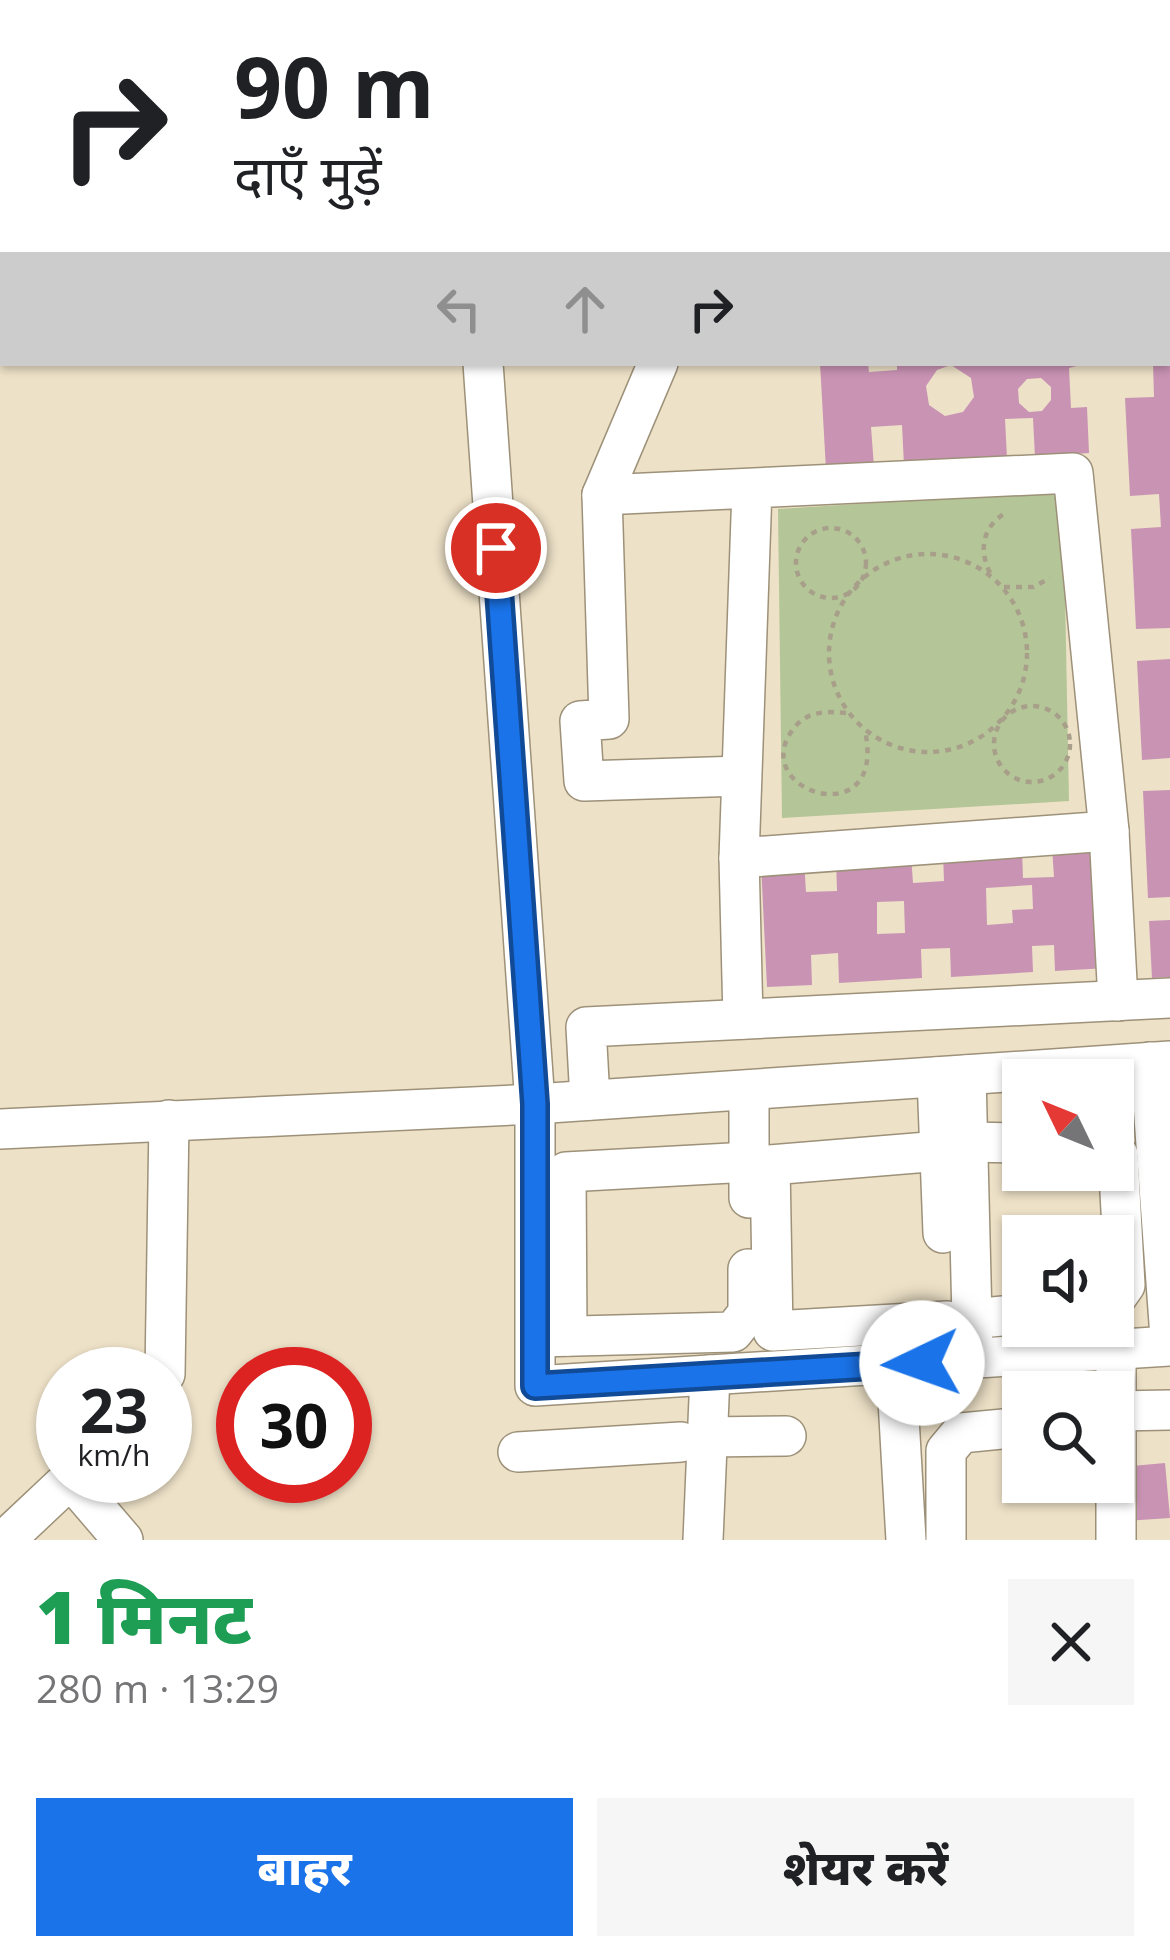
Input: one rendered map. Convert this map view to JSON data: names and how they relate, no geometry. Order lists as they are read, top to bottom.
{
  "north": "top left",
  "page": {
    "turn": ["90 m", "दाएँ मुड़ें"],
    "speed": "23 km/h",
    "limit": "30",
    "heading": ["1 मिनट", "280 m · 13:29"],
    "buttons": ["बाहर", "शेयर करें"]
  }
}
